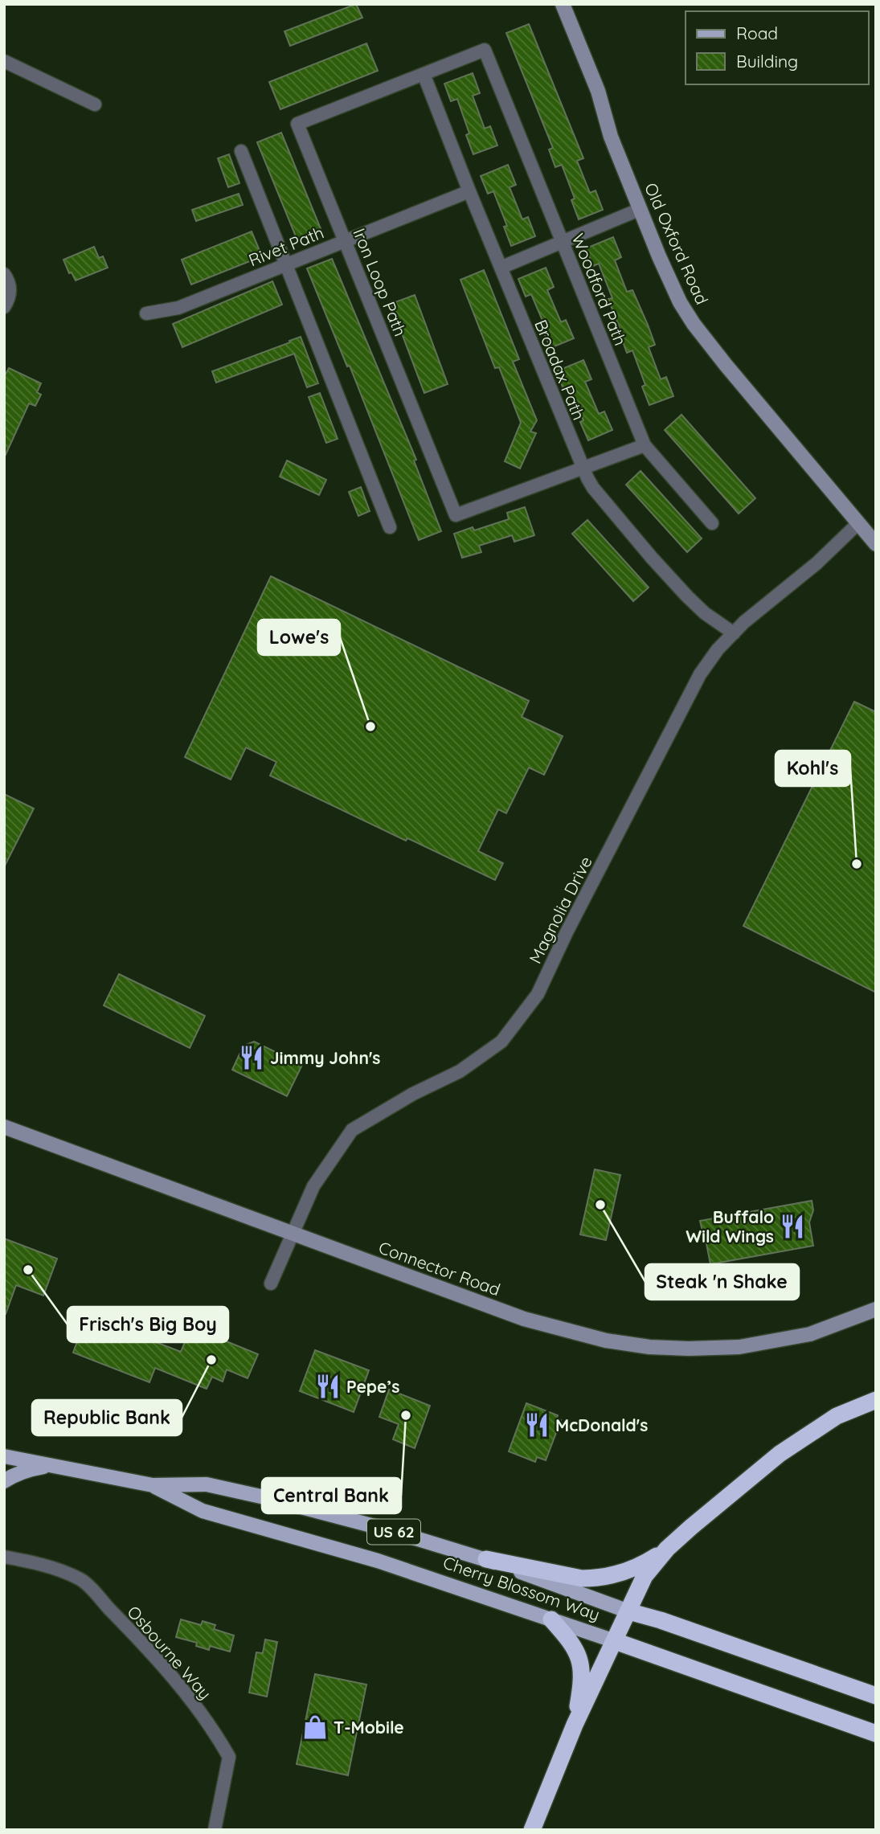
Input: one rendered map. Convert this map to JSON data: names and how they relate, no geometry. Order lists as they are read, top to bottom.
{
  "streets": {
    "highway": ["US 62", "Cherry Blossom Way"],
    "main road": ["Old Oxford Road", "Connector Road"],
    "street": [
      "Rivet Path",
      "Iron Loop Path",
      "Woodford Path",
      "Broadax Path",
      "Magnolia Drive",
      "Osbourne Way"
    ]
  },
  "crossings": [
    ["Old Oxford Road", "Magnolia Drive"],
    ["Rivet Path", "Iron Loop Path"],
    ["Rivet Path", "Broadax Path"],
    ["Iron Loop Path", "Woodford Path"],
    ["Iron Loop Path", "Broadax Path"],
    ["Broadax Path", "Magnolia Drive"],
    ["Magnolia Drive", "Connector Road"]
  ],
  "places": {
    "other": [
      "Lowe's",
      "Kohl's",
      "Steak 'n Shake",
      "Frisch's Big Boy",
      "Republic Bank",
      "Central Bank"
    ],
    "restaurant": [
      "Jimmy John's",
      "Buffalo Wild Wings",
      "Pepe’s",
      "McDonald's"
    ],
    "shop": ["T-Mobile"]
  },
  "legend": ["Road", "Building"]
}
